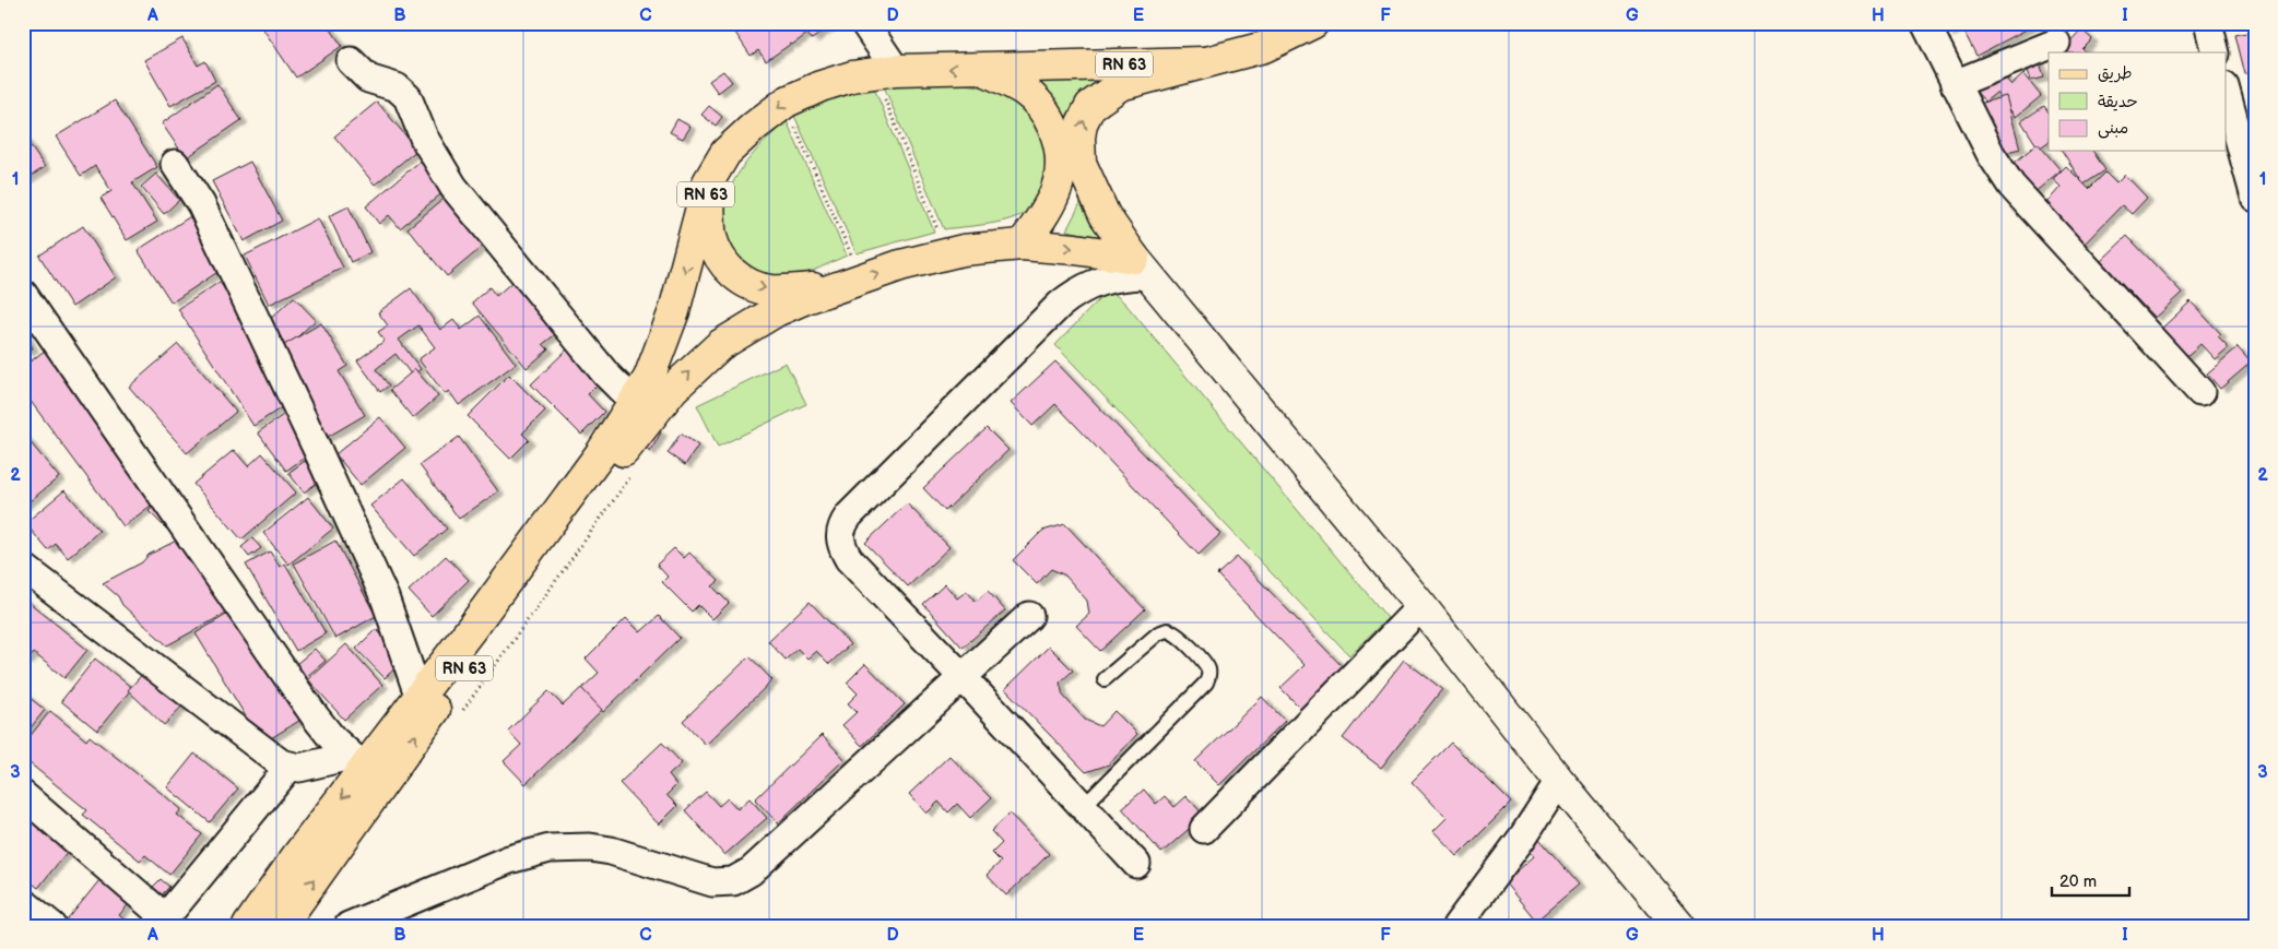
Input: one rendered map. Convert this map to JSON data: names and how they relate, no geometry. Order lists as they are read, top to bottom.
{
  "streets": {
    "main road": ["RN 63"]
  },
  "legend": ["طريق", "حديقة", "مبنى"],
  "scale_bar": "20 m",
  "grid": {
    "columns": [
      "A",
      "B",
      "C",
      "D",
      "E",
      "F",
      "G",
      "H",
      "I"
    ],
    "rows": ["1", "2", "3"]
  }
}
